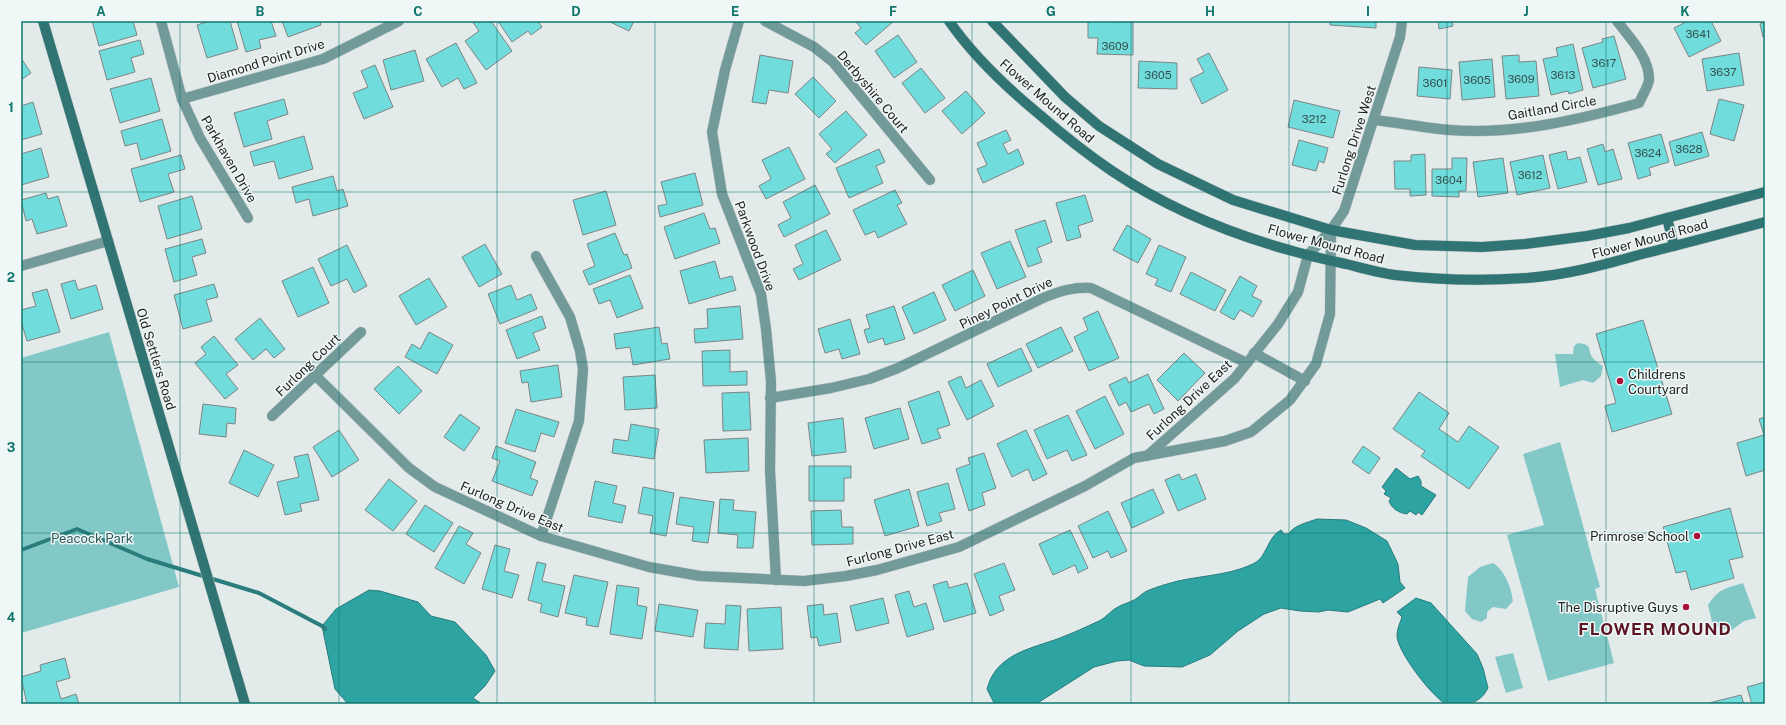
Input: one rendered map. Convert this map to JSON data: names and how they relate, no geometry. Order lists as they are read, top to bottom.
{
  "streets": {
    "main road": ["Flower Mound Road", "Old Settlers Road"],
    "street": [
      "Diamond Point Drive",
      "Derbyshire Court",
      "Gaitland Circle",
      "Furlong Drive West",
      "Parkhaven Drive",
      "Parkwood Drive",
      "Piney Point Drive",
      "Furlong Court",
      "Furlong Drive East"
    ]
  },
  "crossings": [
    ["Diamond Point Drive", "Parkhaven Drive"],
    ["Flower Mound Road", "Furlong Drive West"],
    ["Flower Mound Road", "Furlong Drive East"],
    ["Gaitland Circle", "Furlong Drive West"],
    ["Furlong Drive West", "Furlong Drive East"],
    ["Parkwood Drive", "Piney Point Drive"],
    ["Parkwood Drive", "Furlong Drive East"],
    ["Piney Point Drive", "Furlong Drive East"],
    ["Furlong Court", "Furlong Drive East"]
  ],
  "districts": ["FLOWER MOUND"],
  "parks": ["Peacock Park"],
  "places": ["Childrens Courtyard", "Primrose School", "The Disruptive Guys"],
  "house_numbers": [
    "3641",
    "3609",
    "3617",
    "3637",
    "3605",
    "3613",
    "3609",
    "3605",
    "3601",
    "3212",
    "3628",
    "3624",
    "3612",
    "3604"
  ],
  "grid": {
    "columns": [
      "A",
      "B",
      "C",
      "D",
      "E",
      "F",
      "G",
      "H",
      "I",
      "J",
      "K"
    ],
    "rows": [
      "1",
      "2",
      "3",
      "4"
    ]
  }
}
